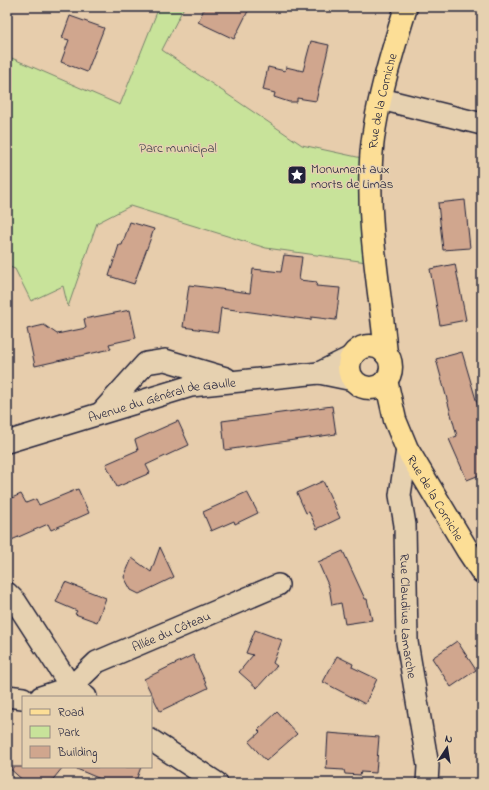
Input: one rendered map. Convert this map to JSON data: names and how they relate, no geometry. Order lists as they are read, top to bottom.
{
  "streets": {
    "main road": ["Rue de la Corniche"],
    "street": ["Avenue du Général de Gaulle", "Rue Claudius Lamarche", "Allée du Côteau"]
  },
  "crossings": [
    ["Rue de la Corniche", "Avenue du Général de Gaulle"],
    ["Rue de la Corniche", "Rue Claudius Lamarche"]
  ],
  "parks": ["Parc municipal"],
  "places": {
    "place": ["Monument aux morts de Limas"]
  },
  "legend": ["Road", "Park", "Building"],
  "north": "top"
}
